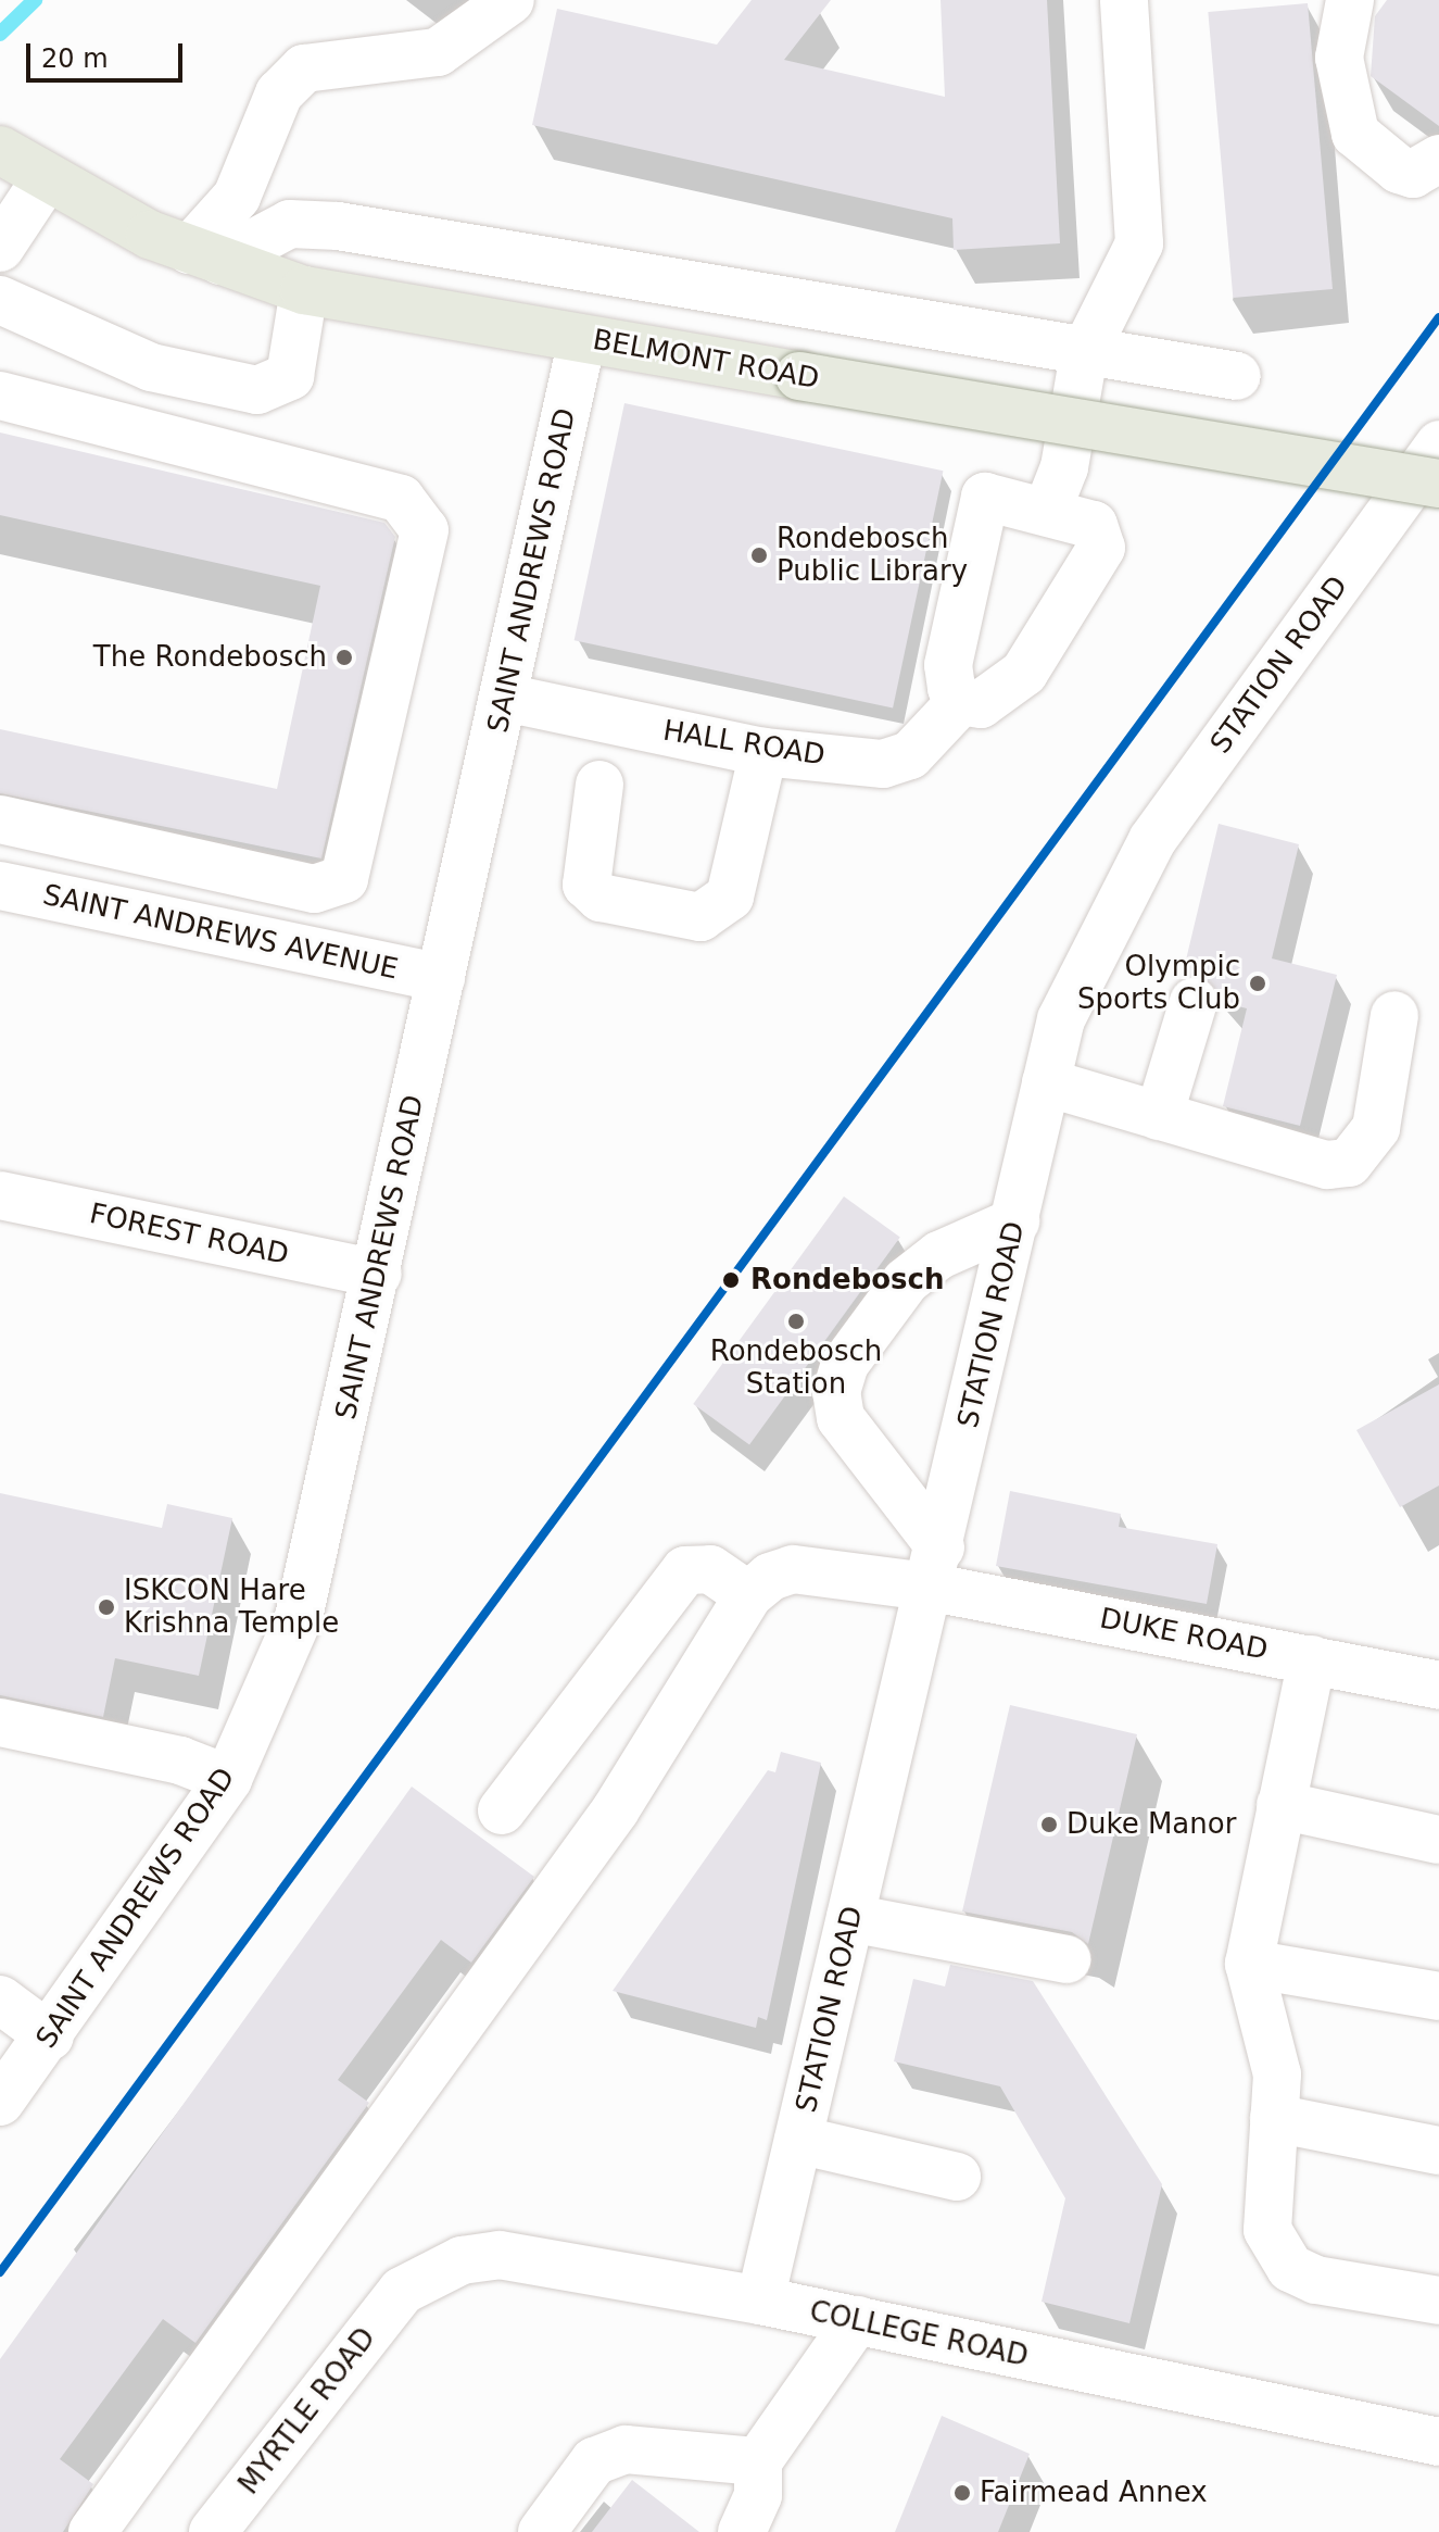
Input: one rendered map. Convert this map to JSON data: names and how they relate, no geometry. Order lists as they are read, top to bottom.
{
  "streets": {
    "main road": ["BELMONT ROAD"],
    "street": [
      "SAINT ANDREWS ROAD",
      "STATION ROAD",
      "HALL ROAD",
      "SAINT ANDREWS AVENUE",
      "FOREST ROAD",
      "DUKE ROAD",
      "COLLEGE ROAD",
      "MYRTLE ROAD"
    ]
  },
  "crossings": [
    ["BELMONT ROAD", "SAINT ANDREWS ROAD"],
    ["SAINT ANDREWS ROAD", "HALL ROAD"],
    ["SAINT ANDREWS ROAD", "SAINT ANDREWS AVENUE"],
    ["SAINT ANDREWS ROAD", "FOREST ROAD"],
    ["STATION ROAD", "DUKE ROAD"],
    ["STATION ROAD", "COLLEGE ROAD"],
    ["COLLEGE ROAD", "MYRTLE ROAD"]
  ],
  "places": [
    "Rondebosch Public Library",
    "The Rondebosch",
    "Olympic Sports Club",
    "Rondebosch",
    "Rondebosch Station",
    "ISKCON Hare Krishna Temple",
    "Duke Manor",
    "Fairmead Annex"
  ],
  "scale_bar": "20 m"
}
